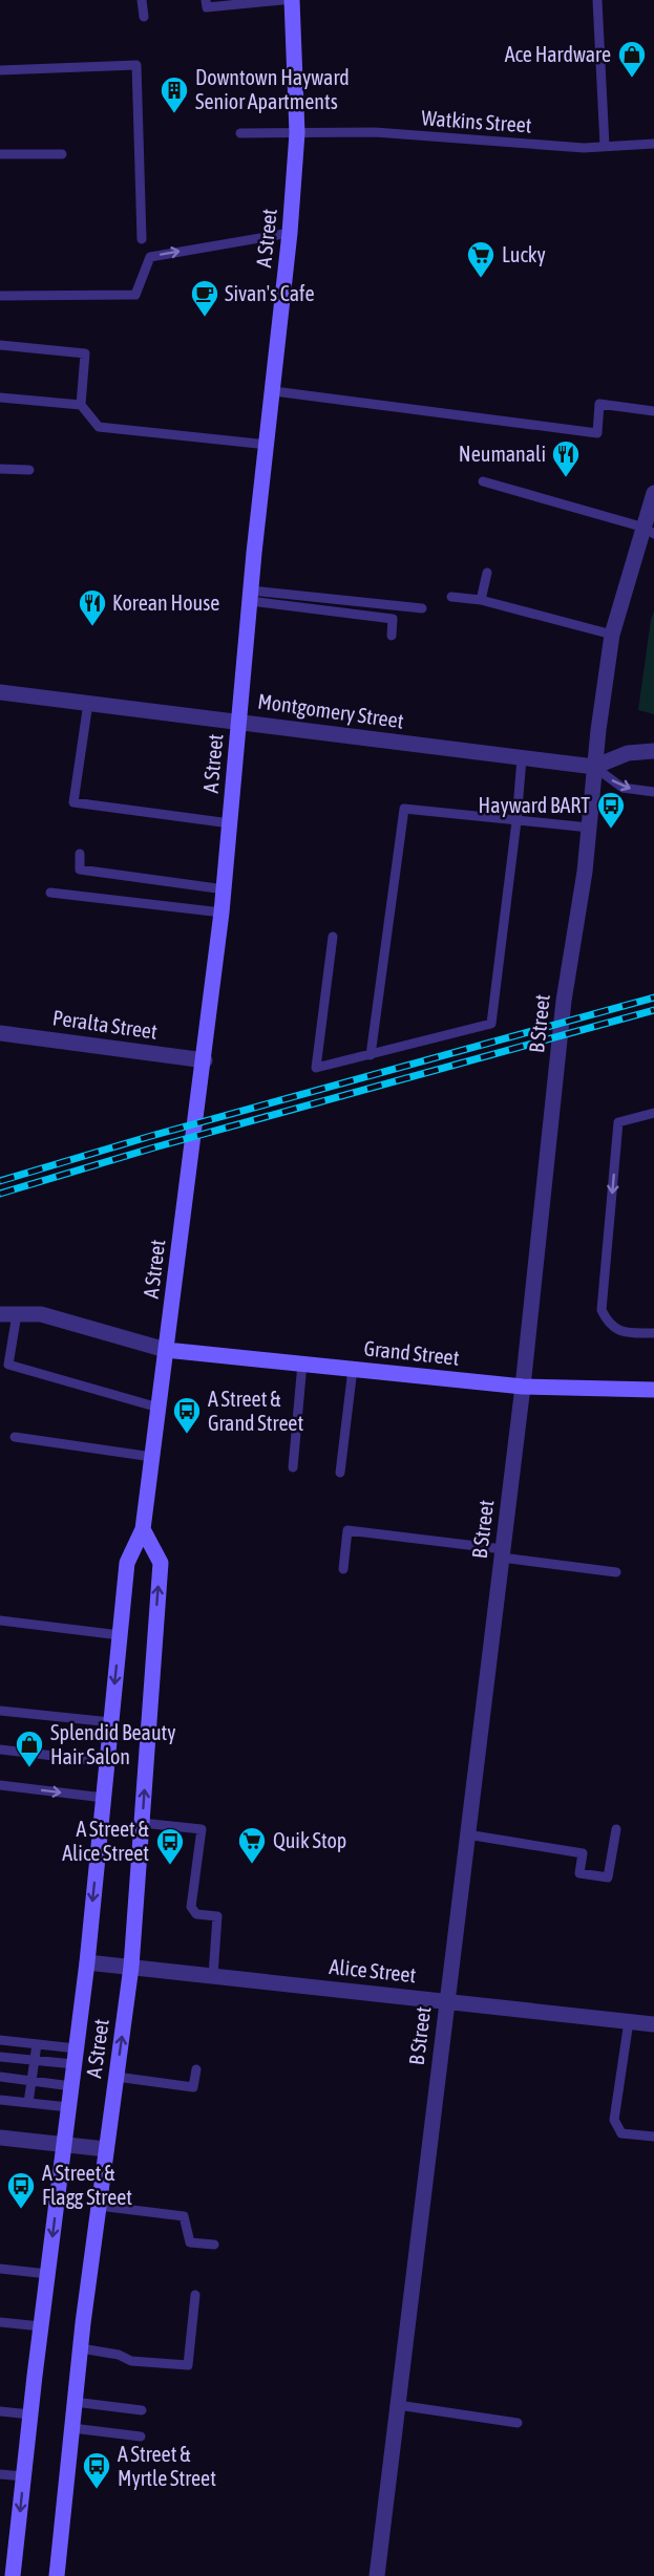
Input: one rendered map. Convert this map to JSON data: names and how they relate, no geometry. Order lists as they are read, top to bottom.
{
  "streets": {
    "main road": ["A Street", "Grand Street"],
    "street": [
      "Montgomery Street",
      "B Street",
      "Peralta Street",
      "Alice Street"
    ],
    "lane": ["Watkins Street"]
  },
  "crossings": [
    ["Watkins Street", "A Street"],
    ["A Street", "Montgomery Street"],
    ["A Street", "Peralta Street"],
    ["A Street", "Grand Street"],
    ["A Street", "Alice Street"],
    ["Montgomery Street", "B Street"],
    ["B Street", "Grand Street"],
    ["B Street", "Alice Street"]
  ],
  "places": {
    "shop": ["Ace Hardware", "Splendid Beauty Hair Salon"],
    "building": ["Downtown Hayward Senior Apartments"],
    "supermarket": ["Lucky", "Quik Stop"],
    "cafe": ["Sivan's Cafe"],
    "restaurant": ["Neumanali", "Korean House"],
    "bus stop": [
      "Hayward BART",
      "A Street & Grand Street",
      "A Street & Alice Street",
      "A Street & Flagg Street",
      "A Street & Myrtle Street"
    ]
  }
}
